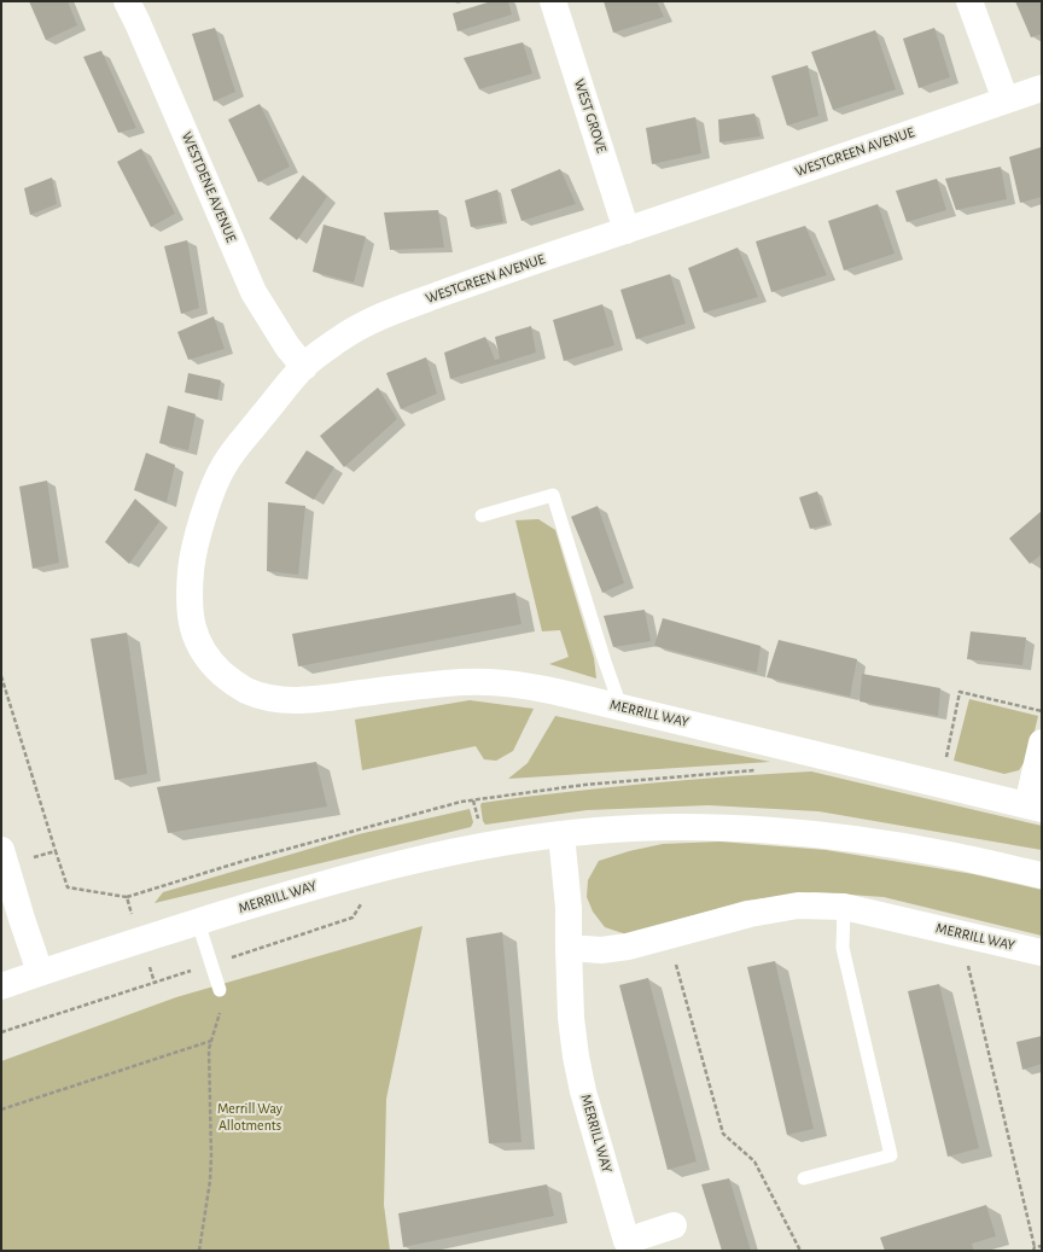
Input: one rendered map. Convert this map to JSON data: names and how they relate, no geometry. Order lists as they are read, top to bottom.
{
  "streets": {
    "street": [
      "WEST GROVE",
      "WESTGREEN AVENUE",
      "WESTDENE AVENUE",
      "MERRILL WAY"
    ]
  },
  "crossings": [
    ["WEST GROVE", "WESTGREEN AVENUE"],
    ["WESTGREEN AVENUE", "WESTDENE AVENUE"],
    ["WESTGREEN AVENUE", "MERRILL WAY"]
  ],
  "parks": ["Merrill Way Allotments"]
}
